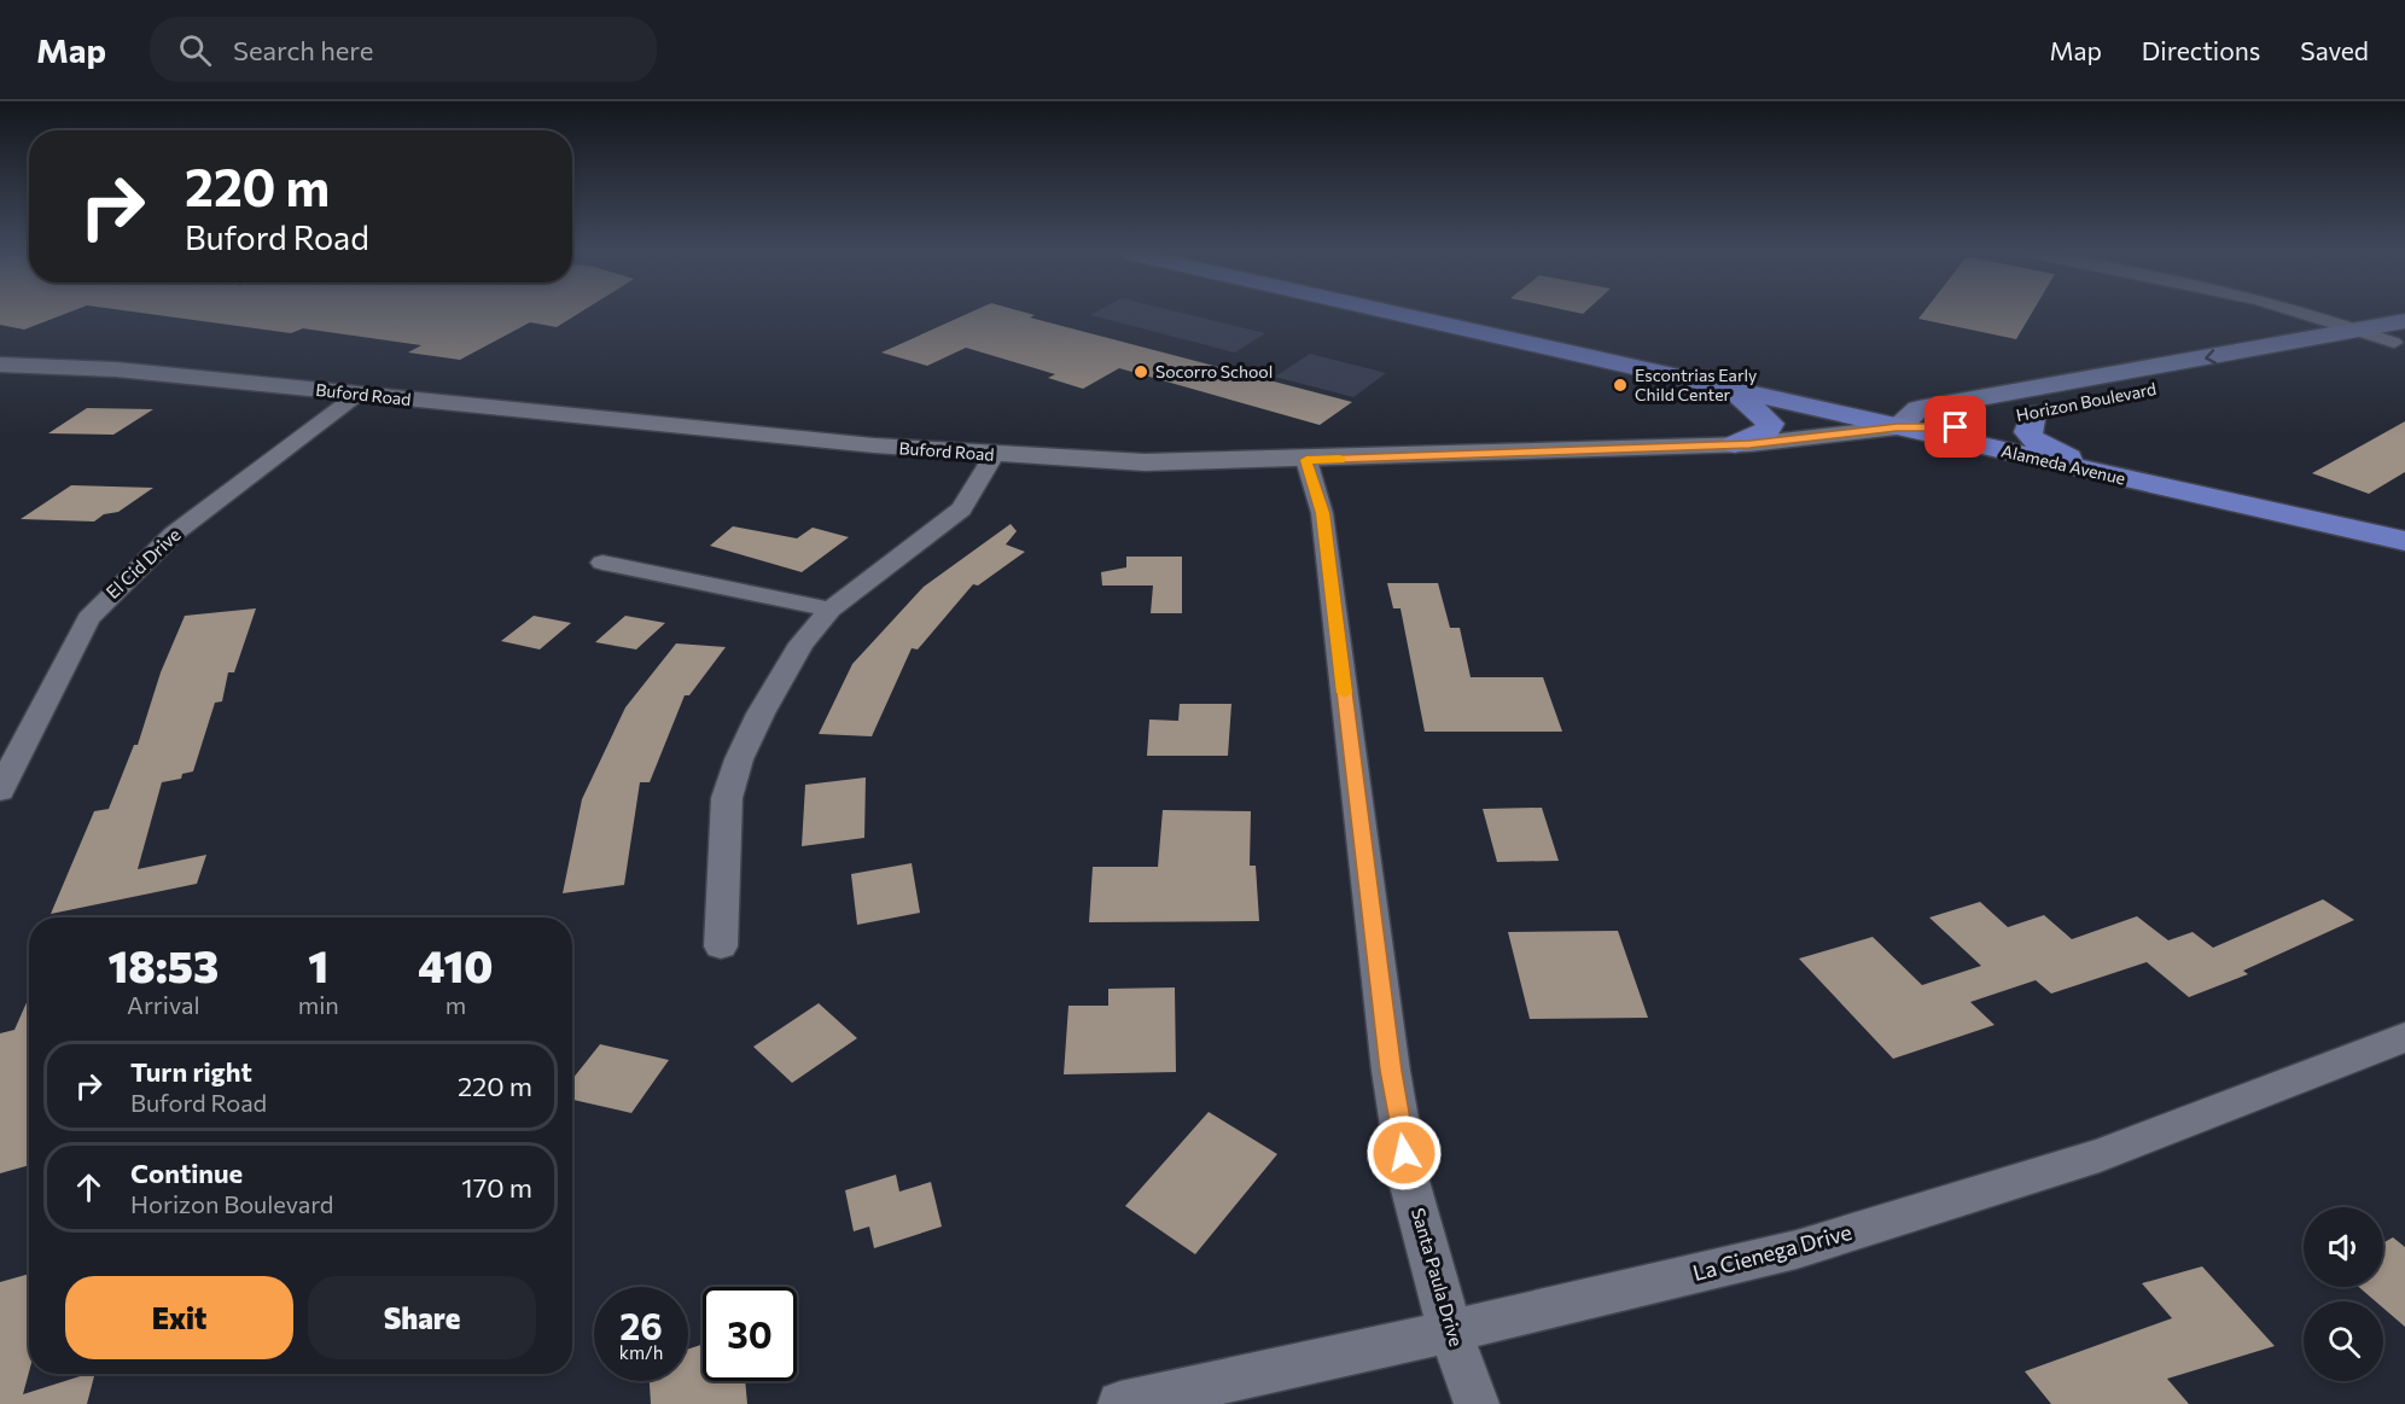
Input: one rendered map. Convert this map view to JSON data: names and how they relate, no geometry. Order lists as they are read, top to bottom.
{
  "streets": {
    "main road": ["Horizon Boulevard", "Alameda Avenue"],
    "street": [
      "Buford Road",
      "El Cid Drive",
      "La Cienega Drive",
      "Santa Paula Drive"
    ]
  },
  "crossings": [
    ["Buford Road", "Horizon Boulevard"],
    ["Buford Road", "Alameda Avenue"],
    ["Buford Road", "El Cid Drive"],
    ["Buford Road", "Santa Paula Drive"],
    ["Horizon Boulevard", "Alameda Avenue"],
    ["La Cienega Drive", "Santa Paula Drive"]
  ],
  "places": ["Socorro School", "Escontrias Early Child Center"],
  "page": {
    "header": "Map",
    "search": "Search here",
    "nav": ["Map", "Directions", "Saved"],
    "turn": ["220 m", "Buford Road"],
    "eta": [
      "18:53",
      "Arrival",
      "1",
      "min",
      "410",
      "m"
    ],
    "list": [
      {
        "name": "Turn right",
        "note": "Buford Road",
        "value": "220 m"
      },
      {
        "name": "Continue",
        "note": "Horizon Boulevard",
        "value": "170 m"
      }
    ],
    "buttons": ["Exit", "Share"],
    "speed": "26 km/h",
    "limit": "30"
  }
}
